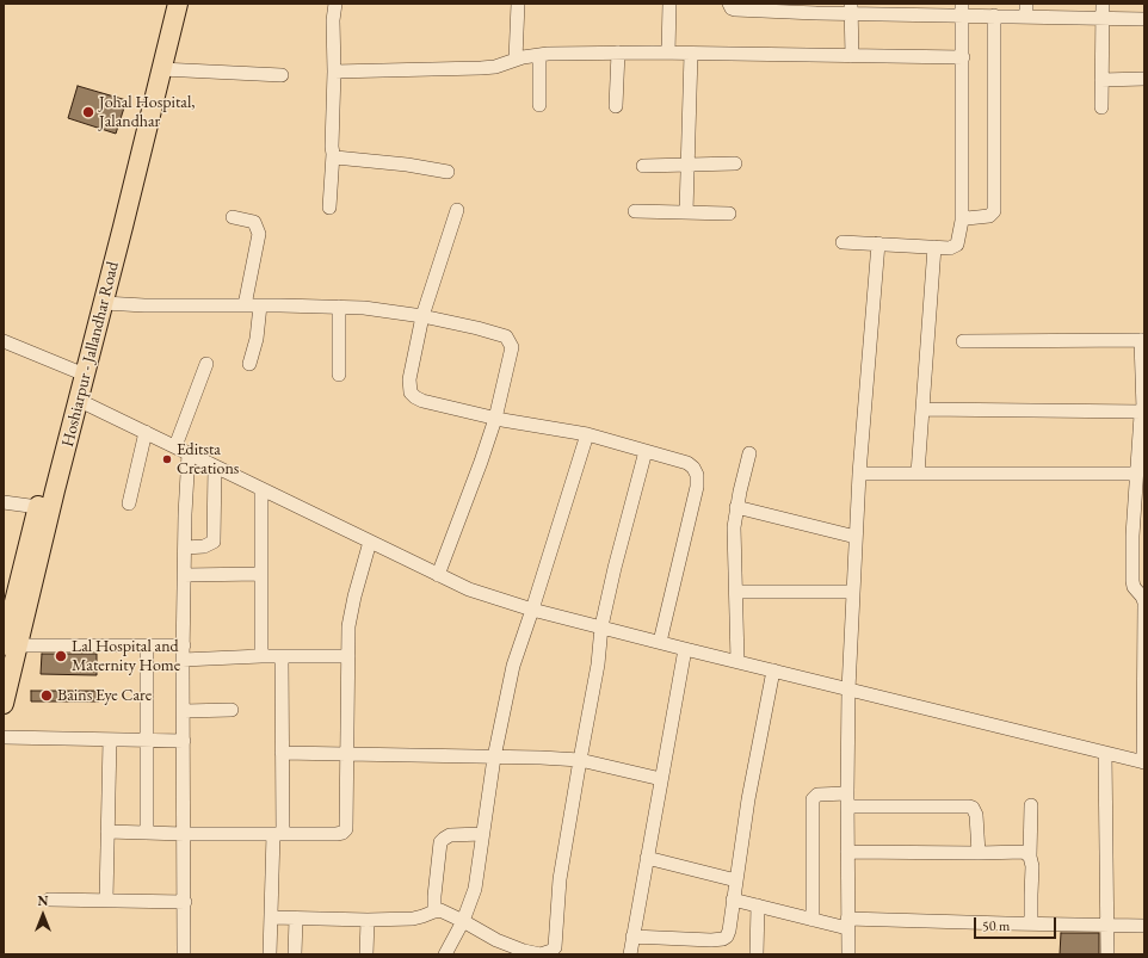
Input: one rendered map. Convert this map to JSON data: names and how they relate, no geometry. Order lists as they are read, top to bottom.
{
  "streets": {
    "highway": ["Hoshiarpur - Jallandhar Road"]
  },
  "places": [
    "Johal Hospital, Jalandhar",
    "Editsta Creations",
    "Lal Hospital and Maternity Home",
    "Bains Eye Care"
  ],
  "scale_bar": "50 m",
  "north": "top"
}
